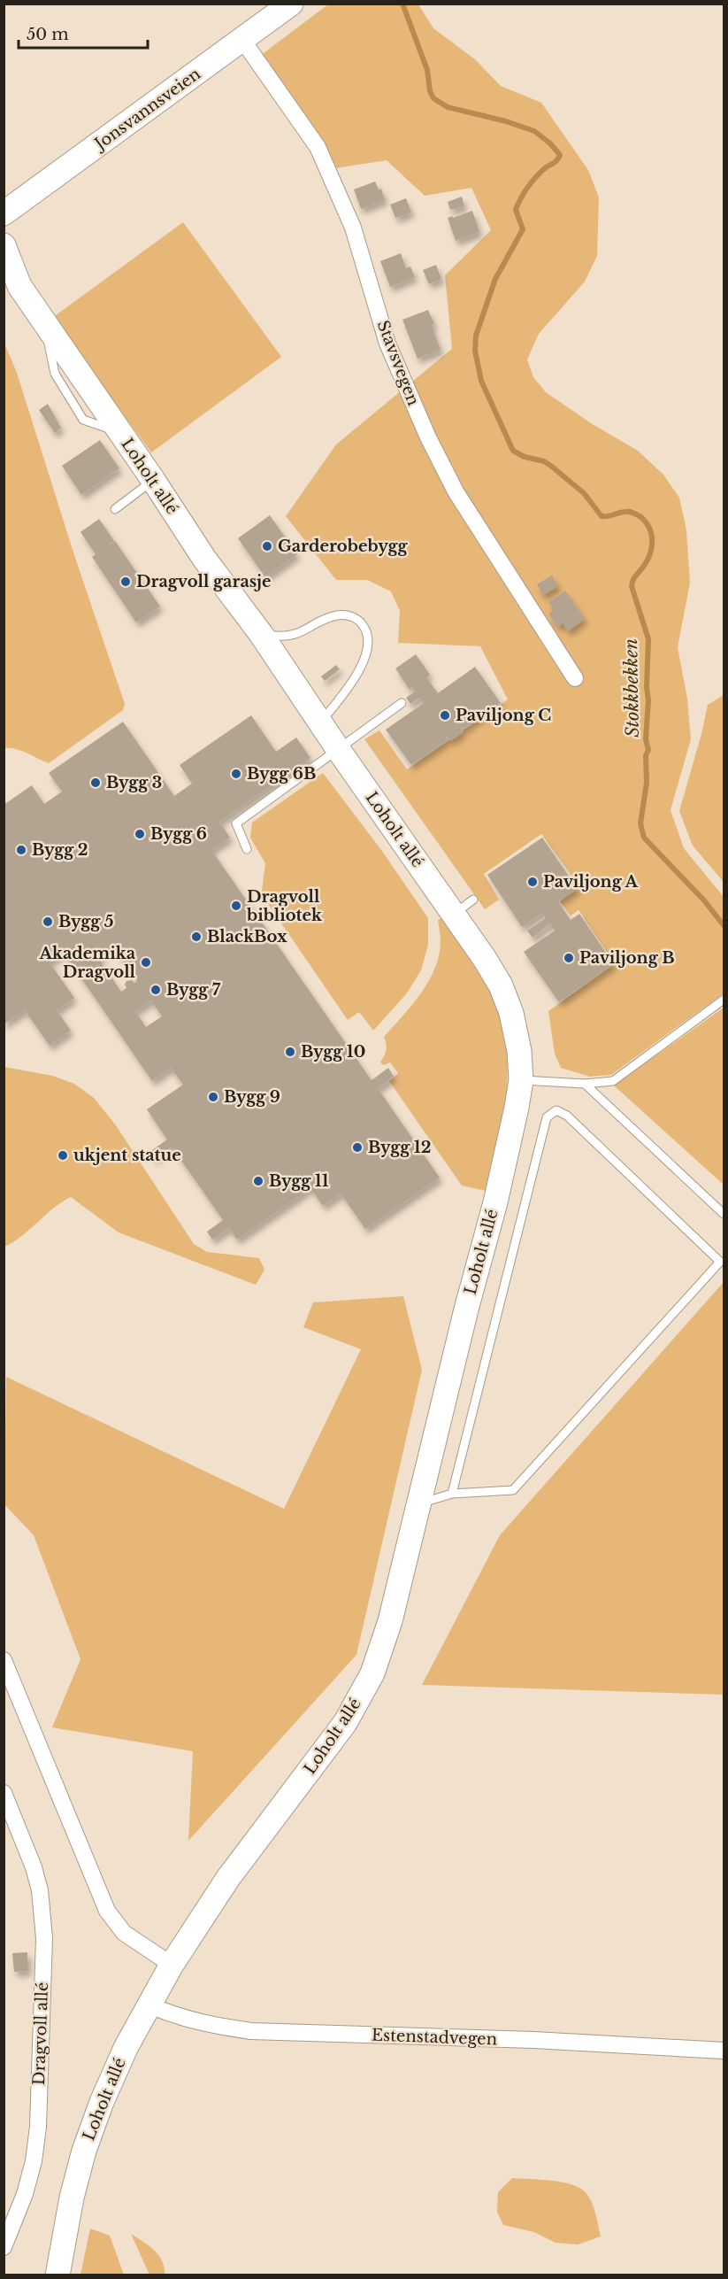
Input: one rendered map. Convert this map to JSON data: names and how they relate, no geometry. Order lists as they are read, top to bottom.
{
  "streets": {
    "street": [
      "Jonsvannsveien",
      "Stavsvegen",
      "Loholt allé",
      "Dragvoll allé",
      "Estenstadvegen"
    ]
  },
  "crossings": [
    ["Jonsvannsveien", "Stavsvegen"],
    ["Loholt allé", "Estenstadvegen"]
  ],
  "water": ["Stokkbekken"],
  "places": [
    "Garderobebygg",
    "Dragvoll garasje",
    "Paviljong C",
    "Bygg 6B",
    "Bygg 3",
    "Bygg 6",
    "Bygg 2",
    "Paviljong A",
    "Dragvoll bibliotek",
    "Bygg 5",
    "BlackBox",
    "Paviljong B",
    "Akademika Dragvoll",
    "Bygg 7",
    "Bygg 10",
    "Bygg 9",
    "Bygg 12",
    "ukjent statue",
    "Bygg 11"
  ],
  "scale_bar": "50 m"
}
